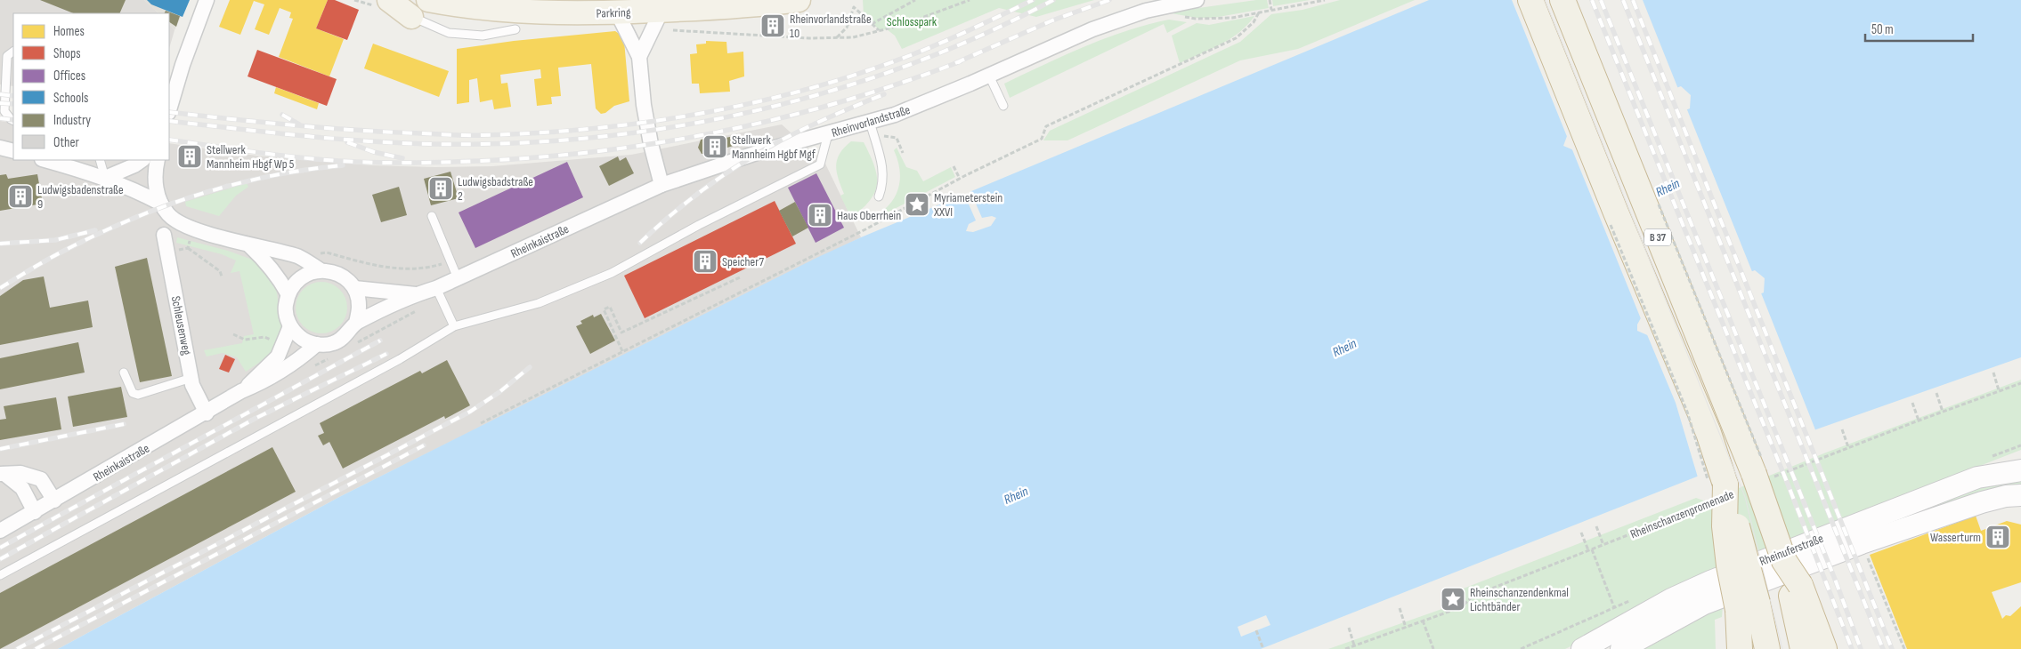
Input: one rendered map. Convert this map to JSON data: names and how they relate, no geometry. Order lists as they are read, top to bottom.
{
  "streets": {
    "highway": ["B 37"],
    "main road": ["Parkring", "Rheinuferstraße"],
    "street": ["Rheinvorlandstraße", "Rheinkaistraße", "Schleusenweg"],
    "path": ["Rheinschanzenpromenade"]
  },
  "crossings": [
    ["Rheinvorlandstraße", "Rheinkaistraße"],
    ["Rheinkaistraße", "Schleusenweg"]
  ],
  "water": ["Rhein"],
  "parks": ["Schlosspark"],
  "places": {
    "building": [
      "Rheinvorlandstraße 10",
      "Stellwerk Mannheim Hgbf Mgf",
      "Stellwerk Mannheim Hbgf Wp 5",
      "Ludwigsbadstraße 2",
      "Ludwigsbadenstraße 9",
      "Haus Oberrhein",
      "Speicher7",
      "Wasserturm"
    ],
    "place": ["Myriameterstein XXVI", "Rheinschanzendenkmal Lichtbänder"]
  },
  "legend": [
    "Homes",
    "Shops",
    "Offices",
    "Schools",
    "Industry",
    "Other"
  ],
  "scale_bar": "50 m"
}
